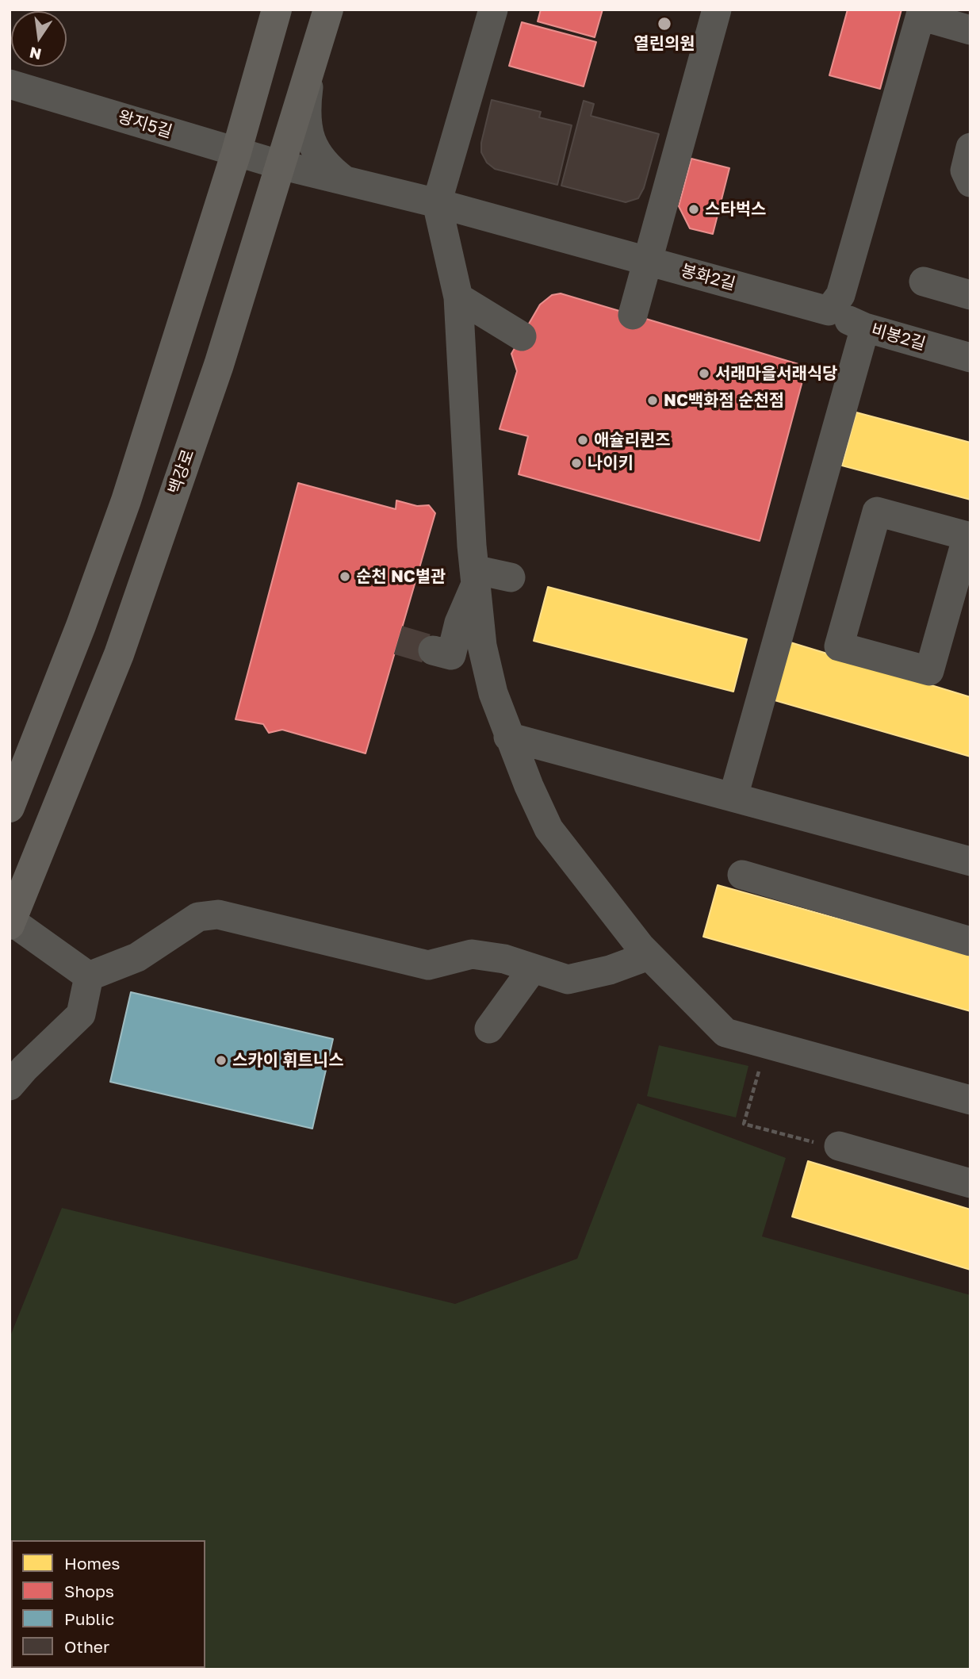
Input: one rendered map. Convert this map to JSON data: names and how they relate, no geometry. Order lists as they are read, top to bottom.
{
  "streets": {
    "main road": ["백강로"],
    "street": ["왕지5길", "봉화2길", "비봉2길"]
  },
  "crossings": [
    ["왕지5길", "봉화2길"],
    ["왕지5길", "백강로"],
    ["봉화2길", "비봉2길"],
    ["봉화2길", "백강로"]
  ],
  "places": [
    "열린의원",
    "스타벅스",
    "서래마을서래식당",
    "NC백화점 순천점",
    "애슐리퀸즈",
    "나이키",
    "순천 NC별관",
    "스카이 휘트니스"
  ],
  "legend": [
    "Homes",
    "Shops",
    "Public",
    "Other"
  ],
  "north": "bottom"
}
